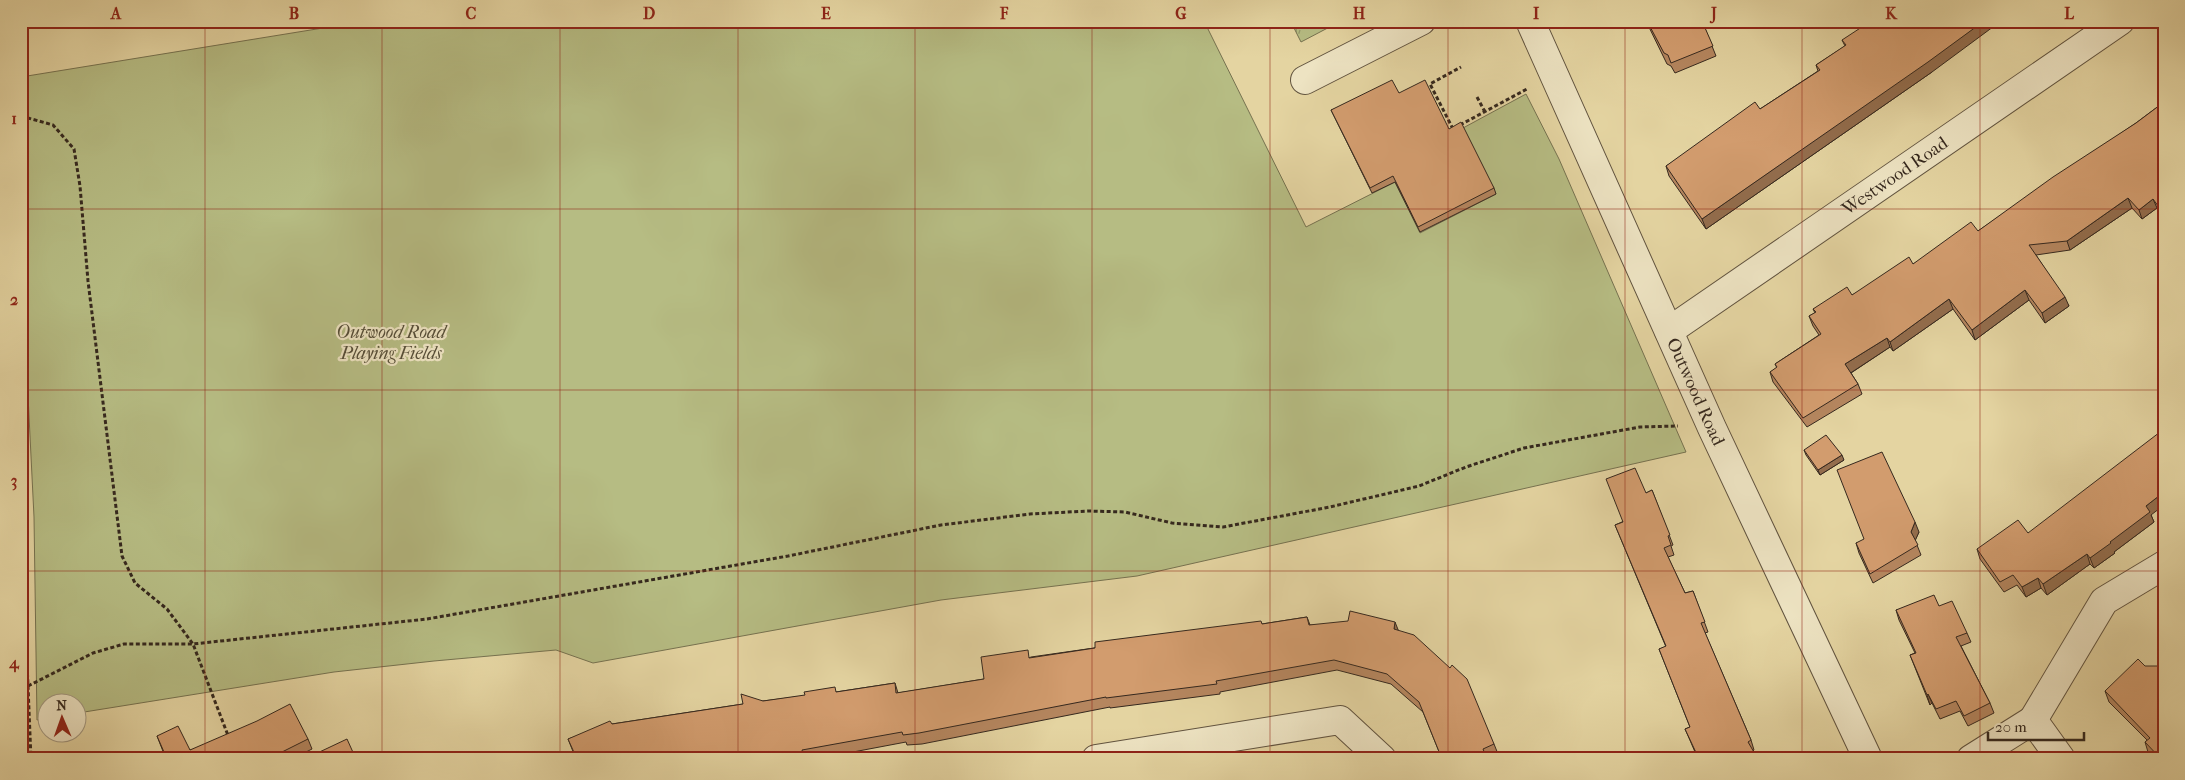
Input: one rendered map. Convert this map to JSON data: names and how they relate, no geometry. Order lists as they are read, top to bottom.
{
  "streets": {
    "street": ["Westwood Road", "Outwood Road"]
  },
  "crossings": [
    ["Westwood Road", "Outwood Road"]
  ],
  "parks": ["Outwood Road Playing Fields"],
  "scale_bar": "20 m",
  "north": "top",
  "grid": {
    "columns": [
      "A",
      "B",
      "C",
      "D",
      "E",
      "F",
      "G",
      "H",
      "I",
      "J",
      "K",
      "L"
    ],
    "rows": [
      "1",
      "2",
      "3",
      "4"
    ]
  }
}
